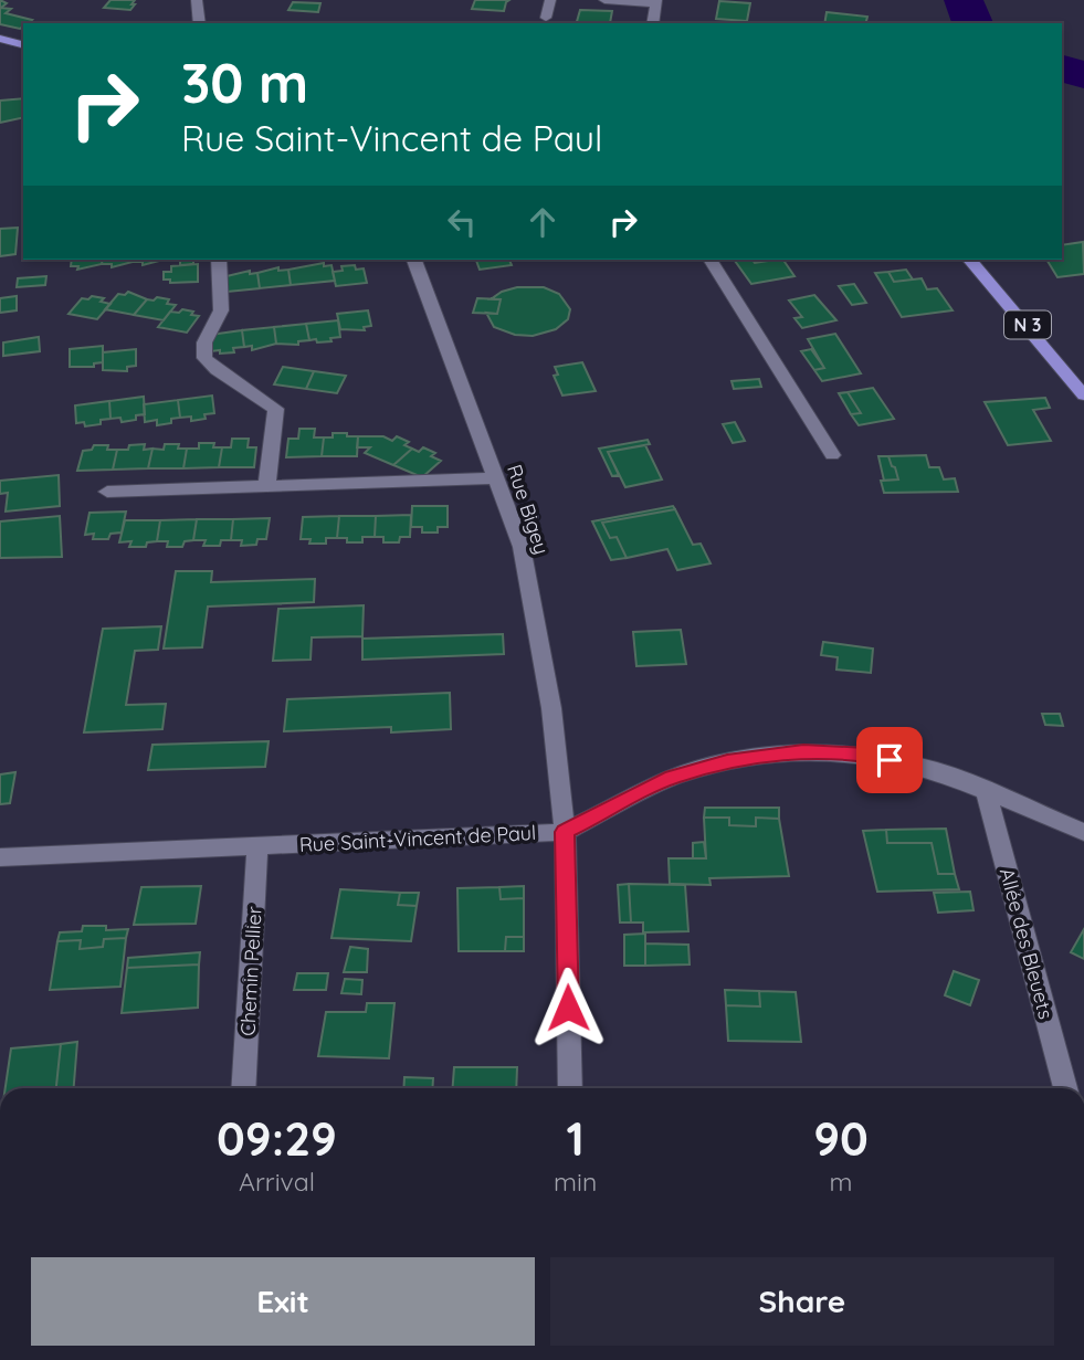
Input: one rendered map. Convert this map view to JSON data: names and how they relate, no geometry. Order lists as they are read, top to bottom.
{
  "streets": {
    "main road": ["N 3"],
    "street": [
      "Rue Bigey",
      "Rue Saint-Vincent de Paul",
      "Allée des Bleuets",
      "Chemin Pellier"
    ]
  },
  "crossings": [
    ["Rue Bigey", "Rue Saint-Vincent de Paul"],
    ["Rue Saint-Vincent de Paul", "Allée des Bleuets"],
    ["Rue Saint-Vincent de Paul", "Chemin Pellier"]
  ],
  "page": {
    "turn": ["30 m", "Rue Saint-Vincent de Paul"],
    "eta": [
      "09:29",
      "Arrival",
      "1",
      "min",
      "90",
      "m"
    ],
    "buttons": ["Exit", "Share"]
  }
}
